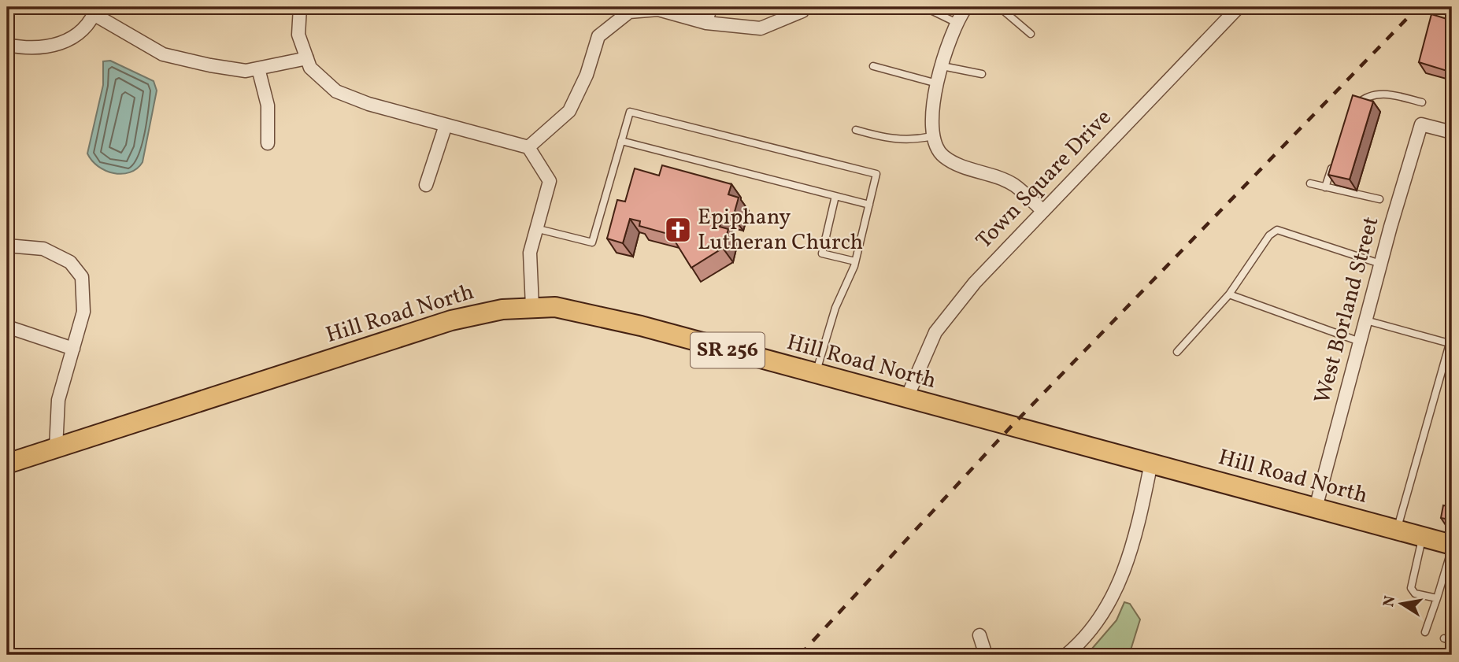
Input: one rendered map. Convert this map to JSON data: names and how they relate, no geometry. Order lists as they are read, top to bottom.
{
  "streets": {
    "main road": ["Hill Road North", "SR 256"],
    "street": ["Town Square Drive", "West Borland Street"]
  },
  "crossings": [
    ["Town Square Drive", "Hill Road North"],
    ["West Borland Street", "Hill Road North"]
  ],
  "places": {
    "church": ["Epiphany Lutheran Church"]
  },
  "north": "left"
}
